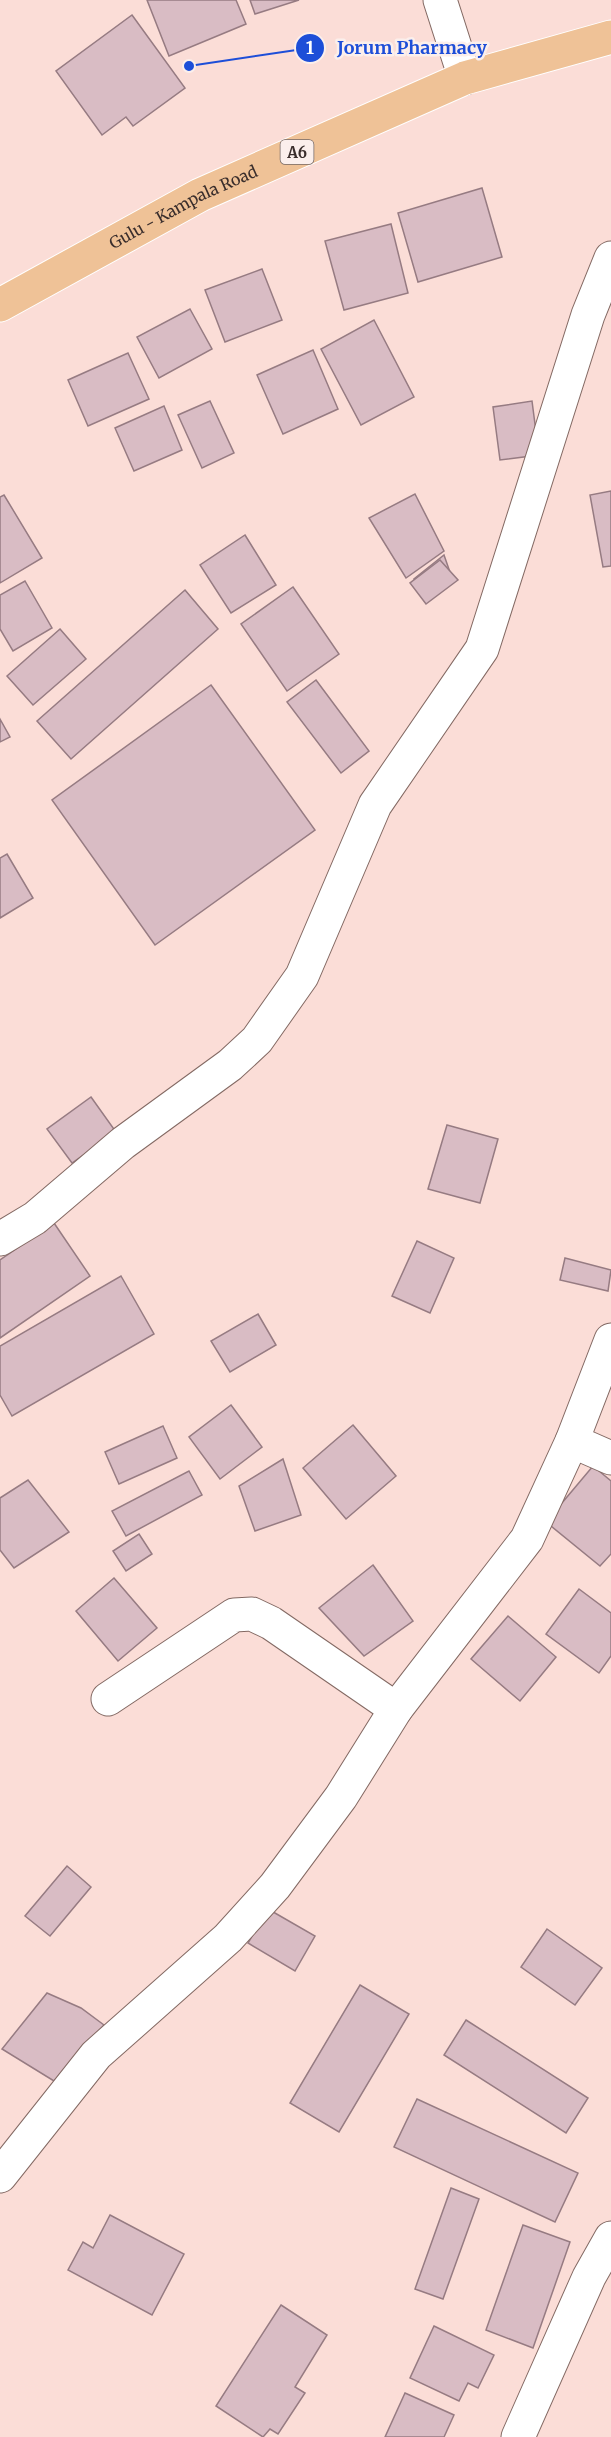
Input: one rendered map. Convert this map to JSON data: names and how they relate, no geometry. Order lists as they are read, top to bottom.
{
  "streets": {
    "main road": ["A6", "Gulu - Kampala Road"]
  },
  "places": ["Jorum Pharmacy"]
}
